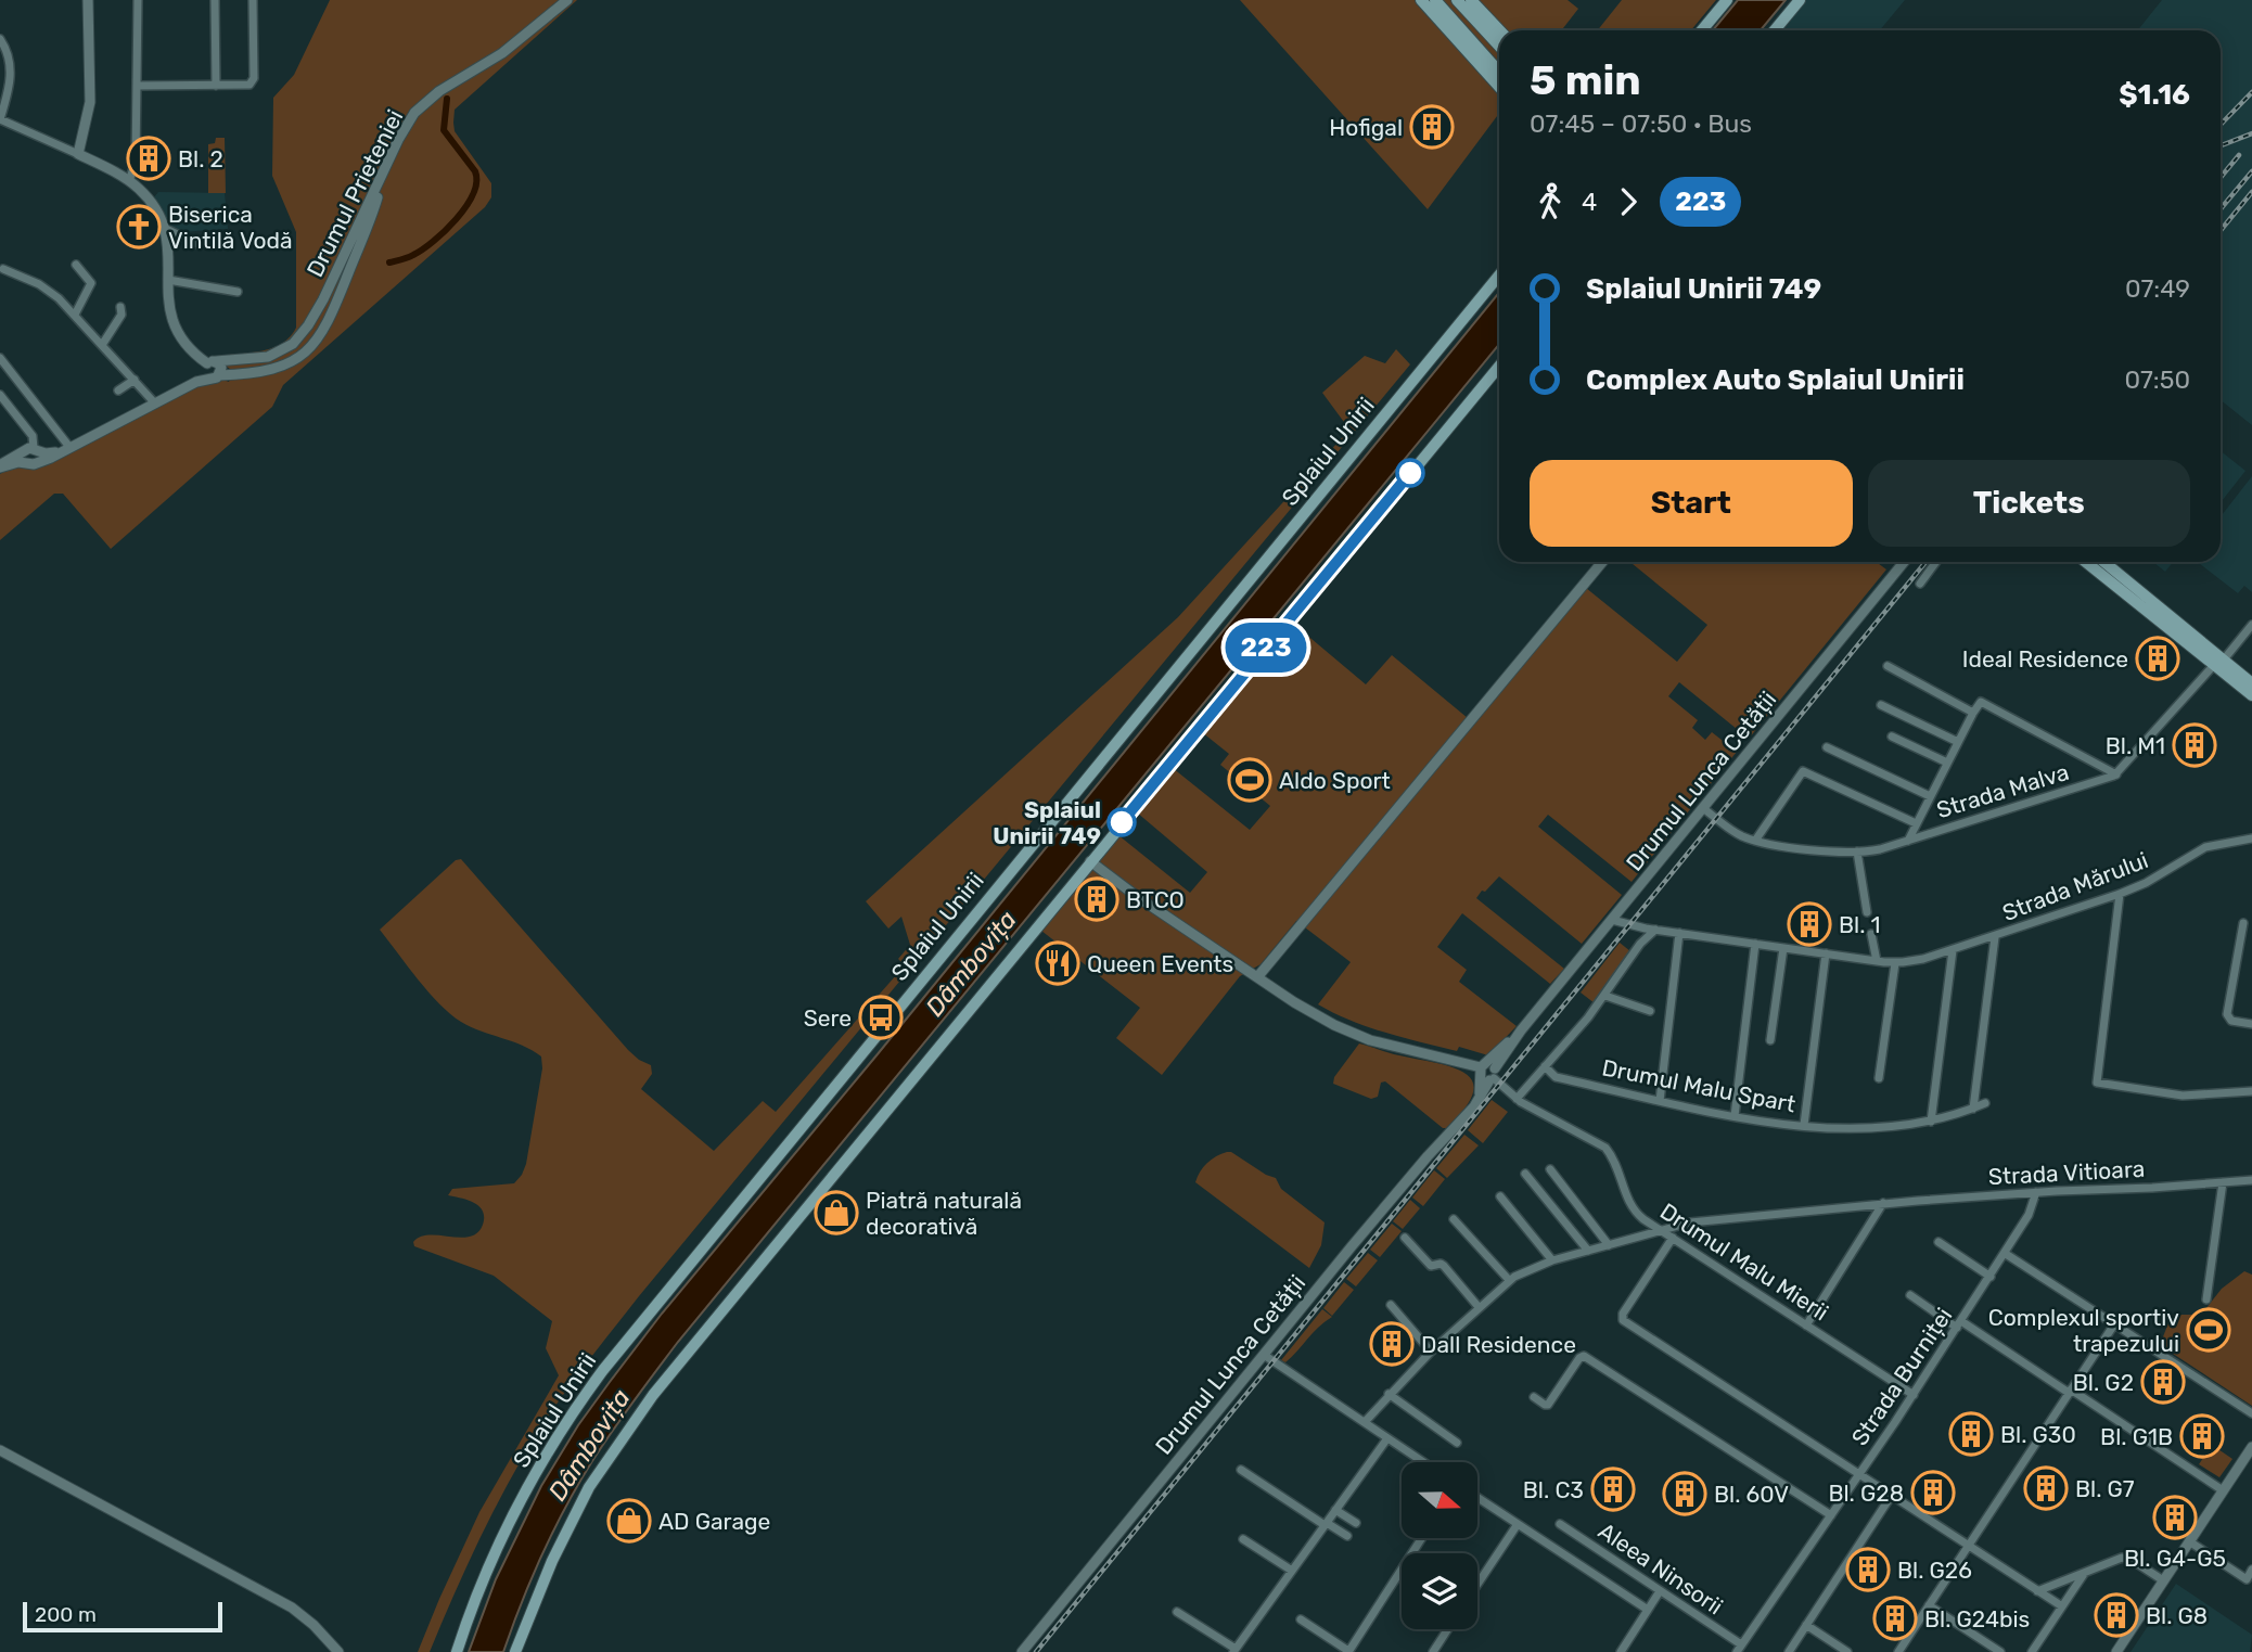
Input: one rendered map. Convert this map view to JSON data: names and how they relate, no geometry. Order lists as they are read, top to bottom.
{
  "streets": {
    "main road": ["Splaiul Unirii"],
    "street": [
      "Drumul Prieteniei",
      "Drumul Lunca Cetății",
      "Strada Malva",
      "Strada Mărului",
      "Drumul Malu Spart",
      "Strada Vitioara",
      "Drumul Malu Mierii",
      "Strada Burniței",
      "Aleea Ninsorii"
    ]
  },
  "crossings": [
    ["Drumul Lunca Cetății", "Strada Malva"],
    ["Drumul Lunca Cetății", "Strada Mărului"],
    ["Drumul Lunca Cetății", "Drumul Malu Mierii"],
    ["Strada Mărului", "Drumul Malu Spart"],
    ["Strada Vitioara", "Drumul Malu Mierii"],
    ["Strada Vitioara", "Strada Burniței"],
    ["Drumul Malu Mierii", "Strada Burniței"],
    ["Strada Burniței", "Aleea Ninsorii"]
  ],
  "water": ["Dâmbovița"],
  "places": {
    "building": [
      "Hofigal",
      "Bl. 2",
      "Ideal Residence",
      "Bl. M1",
      "BTCO",
      "Bl. 1",
      "Dall Residence",
      "Bl. G2",
      "Bl. G30",
      "Bl. G1B",
      "Bl. G7",
      "Bl. C3",
      "Bl. G28",
      "Bl. 60V",
      "Bl. G4-G5",
      "Bl. G26",
      "Bl. G8",
      "Bl. G24bis"
    ],
    "church": ["Biserica Vintilă Vodă"],
    "sports": ["Aldo Sport", "Complexul sportiv trapezului"],
    "other": ["Splaiul Unirii 749"],
    "restaurant": ["Queen Events"],
    "bus stop": ["Sere"],
    "shop": ["Piatră naturală decorativă", "AD Garage"]
  },
  "lines": ["bus line 223"],
  "scale_bar": "200 m",
  "north": "right",
  "page": {
    "on_map": "223",
    "heading": ["5 min", "07:45 – 07:50 · Bus", "$1.16"],
    "legs": ["4", "223"],
    "list": [
      {
        "name": "Splaiul Unirii 749",
        "value": "07:49"
      },
      {
        "name": "Complex Auto Splaiul Unirii",
        "value": "07:50"
      }
    ],
    "buttons": ["Start", "Tickets"],
    "scale": "200 m"
  }
}
